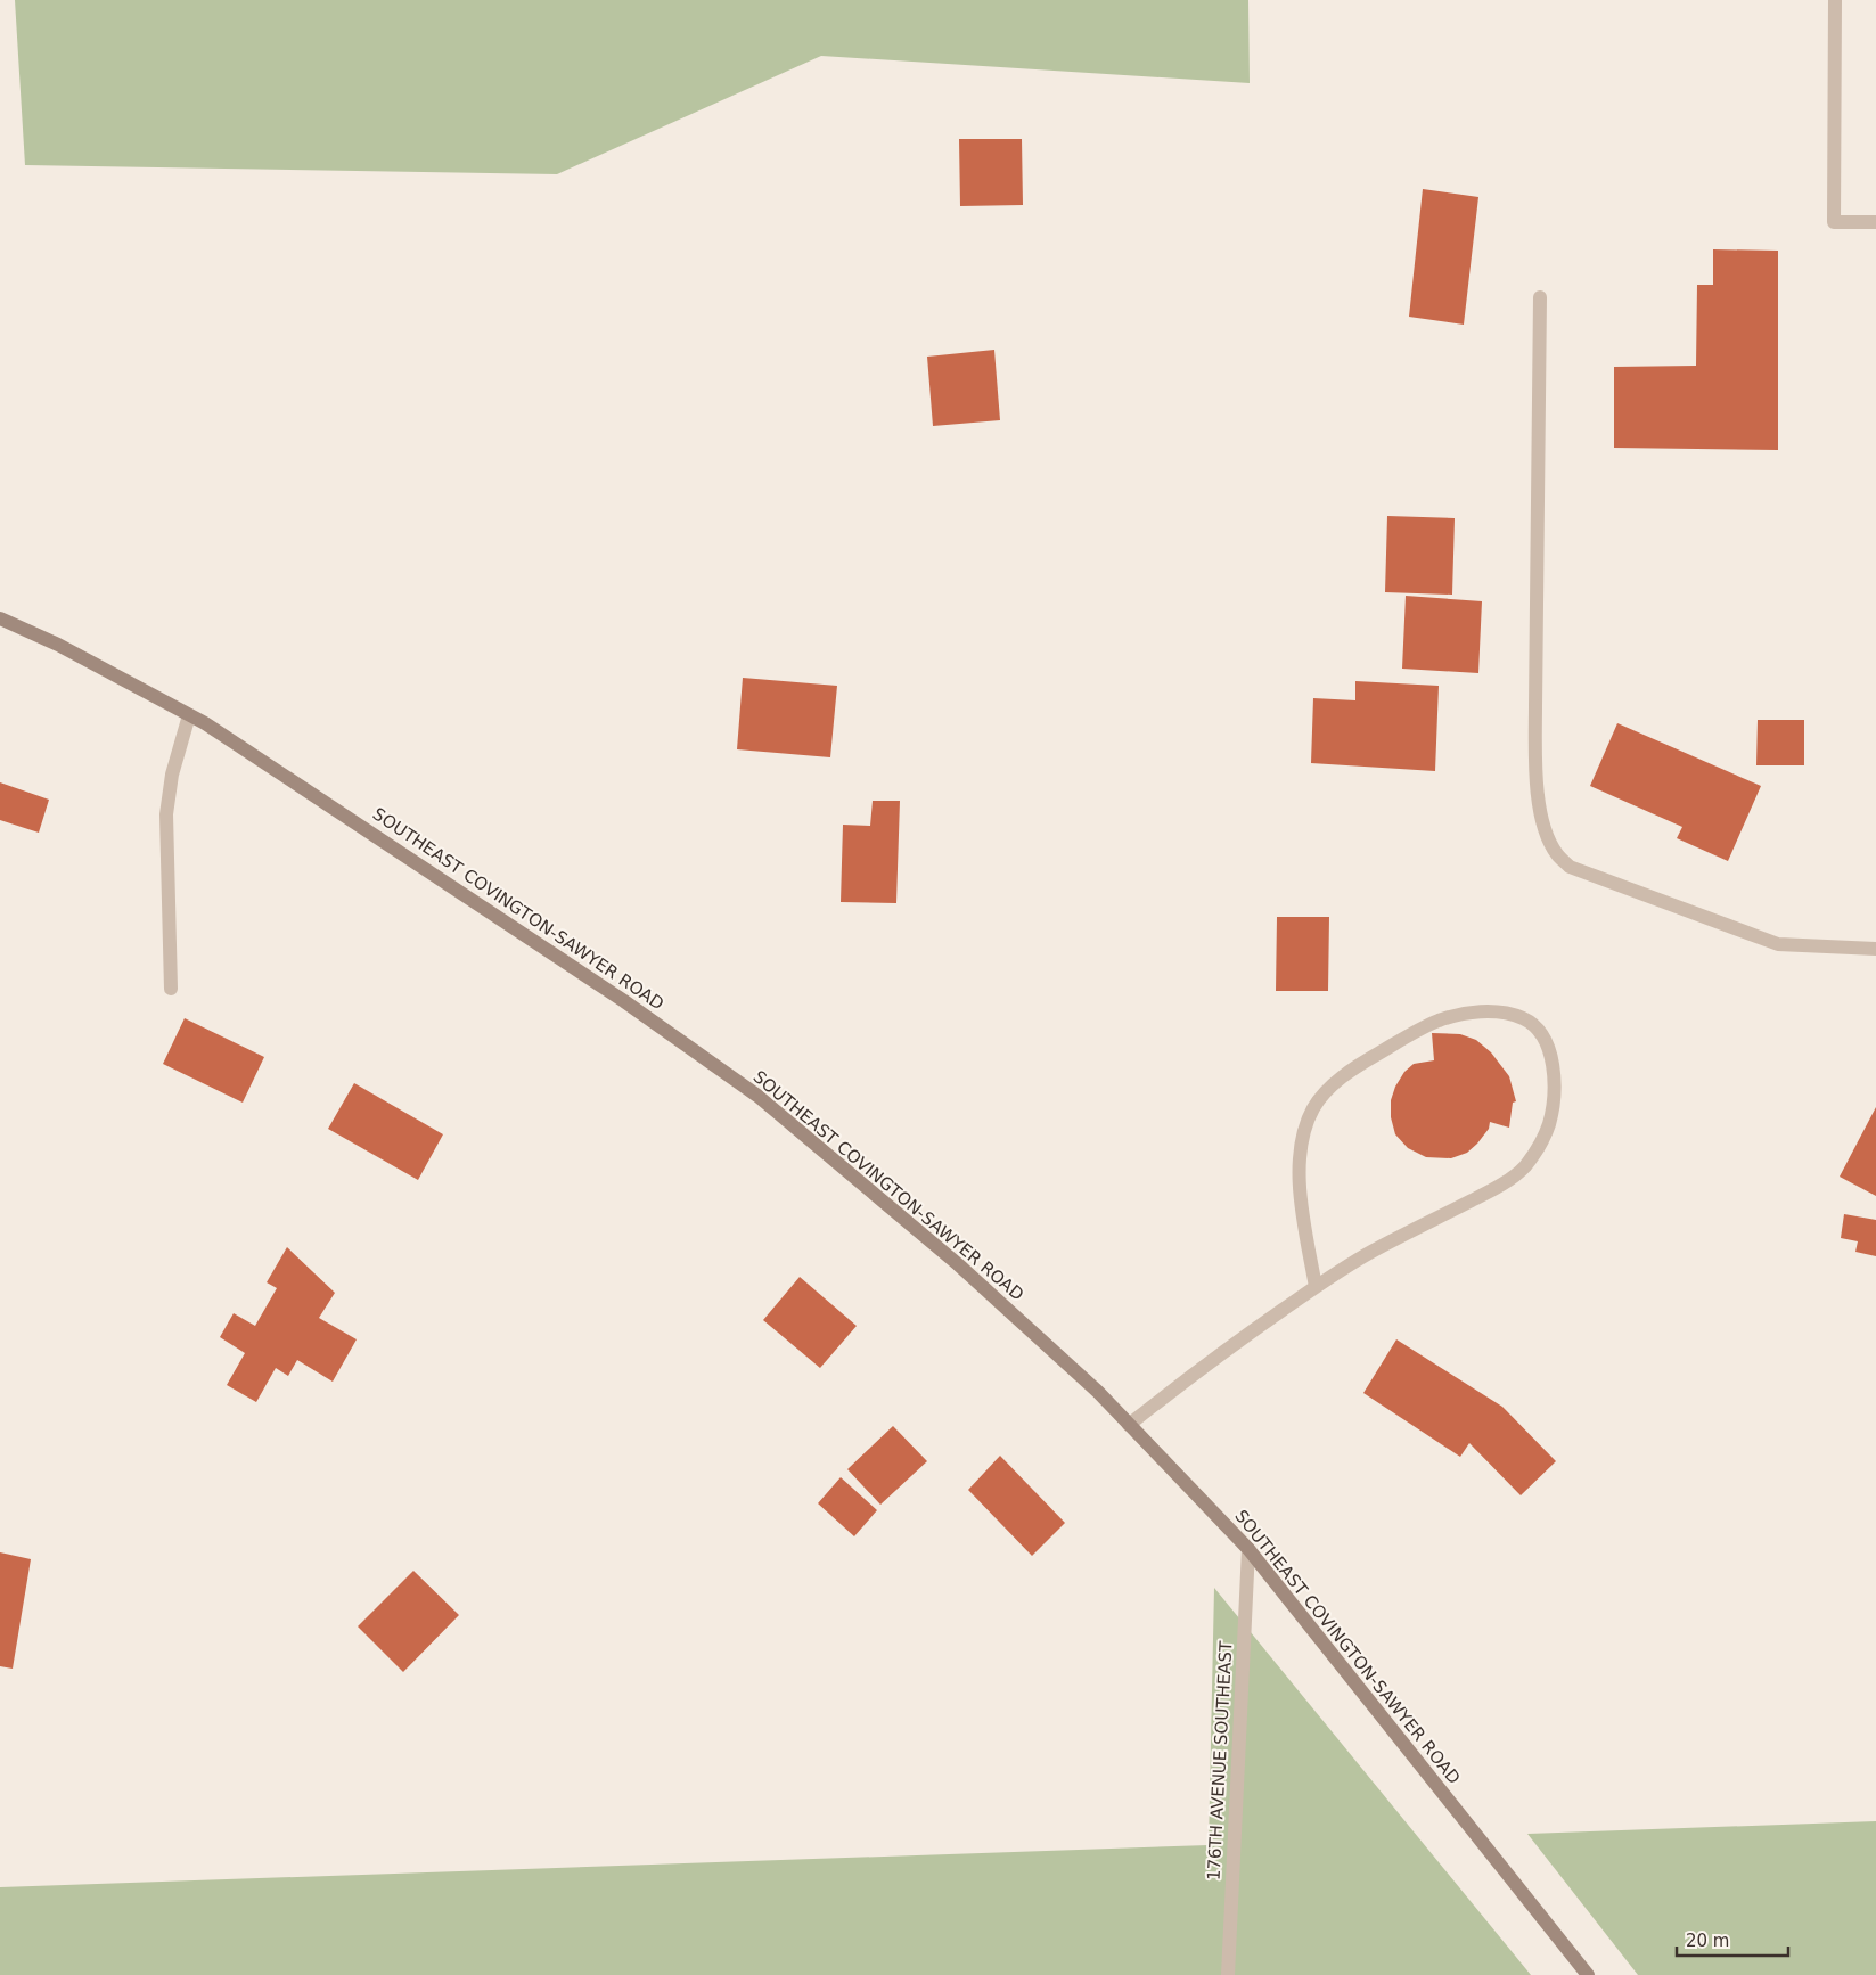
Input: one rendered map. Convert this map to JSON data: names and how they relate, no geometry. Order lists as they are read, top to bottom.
{
  "streets": {
    "street": ["SOUTHEAST COVINGTON-SAWYER ROAD", "176TH AVENUE SOUTHEAST"]
  },
  "crossings": [
    ["SOUTHEAST COVINGTON-SAWYER ROAD", "176TH AVENUE SOUTHEAST"]
  ],
  "scale_bar": "20 m"
}
